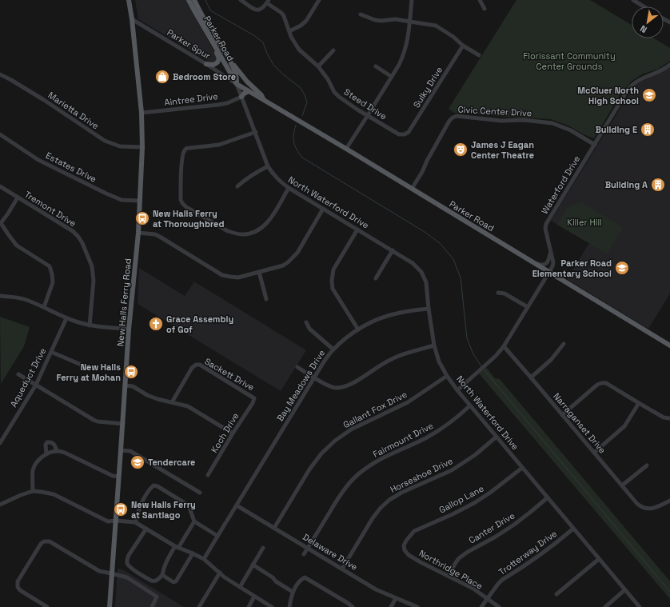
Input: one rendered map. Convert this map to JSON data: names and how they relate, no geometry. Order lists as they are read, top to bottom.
{
  "streets": {
    "main road": ["Parker Road", "New Halls Ferry Road"],
    "street": [
      "Parker Spur",
      "Sulky Drive",
      "Aintree Drive",
      "Steed Drive",
      "Marietta Drive",
      "Civic Center Drive",
      "Estates Drive",
      "Waterford Drive",
      "North Waterford Drive",
      "Tremont Drive",
      "Sackett Drive",
      "Aqueduct Drive",
      "Bay Meadows Drive",
      "Gallant Fox Drive",
      "Narraganset Drive",
      "Koch Drive",
      "Fairmount Drive",
      "Horseshoe Drive",
      "Gallop Lane",
      "Canter Drive",
      "Delaware Drive",
      "Trotterway Drive",
      "Northridge Place"
    ]
  },
  "crossings": [
    ["Parker Road", "Parker Spur"],
    ["Parker Road", "Civic Center Drive"],
    ["Parker Road", "Waterford Drive"],
    ["Parker Road", "North Waterford Drive"],
    ["Parker Spur", "North Waterford Drive"],
    ["Parker Spur", "New Halls Ferry Road"],
    ["Sulky Drive", "Steed Drive"],
    ["Aintree Drive", "North Waterford Drive"],
    ["Aintree Drive", "New Halls Ferry Road"],
    ["Marietta Drive", "New Halls Ferry Road"],
    ["Civic Center Drive", "Waterford Drive"],
    ["Estates Drive", "New Halls Ferry Road"],
    ["Waterford Drive", "North Waterford Drive"],
    ["Waterford Drive", "Narraganset Drive"],
    ["North Waterford Drive", "Bay Meadows Drive"],
    ["North Waterford Drive", "Gallant Fox Drive"],
    ["North Waterford Drive", "Fairmount Drive"],
    ["North Waterford Drive", "Horseshoe Drive"],
    ["North Waterford Drive", "Gallop Lane"],
    ["North Waterford Drive", "Canter Drive"],
    ["North Waterford Drive", "Trotterway Drive"],
    ["Sackett Drive", "Koch Drive"],
    ["Bay Meadows Drive", "Delaware Drive"],
    ["Gallant Fox Drive", "Delaware Drive"],
    ["Fairmount Drive", "Delaware Drive"],
    ["Horseshoe Drive", "Delaware Drive"],
    ["Gallop Lane", "Northridge Place"],
    ["Canter Drive", "Northridge Place"],
    ["Trotterway Drive", "Northridge Place"]
  ],
  "parks": ["Florissant Community Center Grounds", "Killer Hill"],
  "places": {
    "shop": ["Bedroom Store"],
    "school or university": ["McCluer North High School", "Parker Road Elementary School", "Tendercare"],
    "building": ["Building E", "Building A"],
    "theatre": ["James J Eagan Center Theatre"],
    "bus stop": ["New Halls Ferry at Thoroughbred", "New Halls Ferry at Mohan", "New Halls Ferry at Santiago"],
    "church": ["Grace Assembly of Gof"]
  },
  "north": "bottom left"
}
